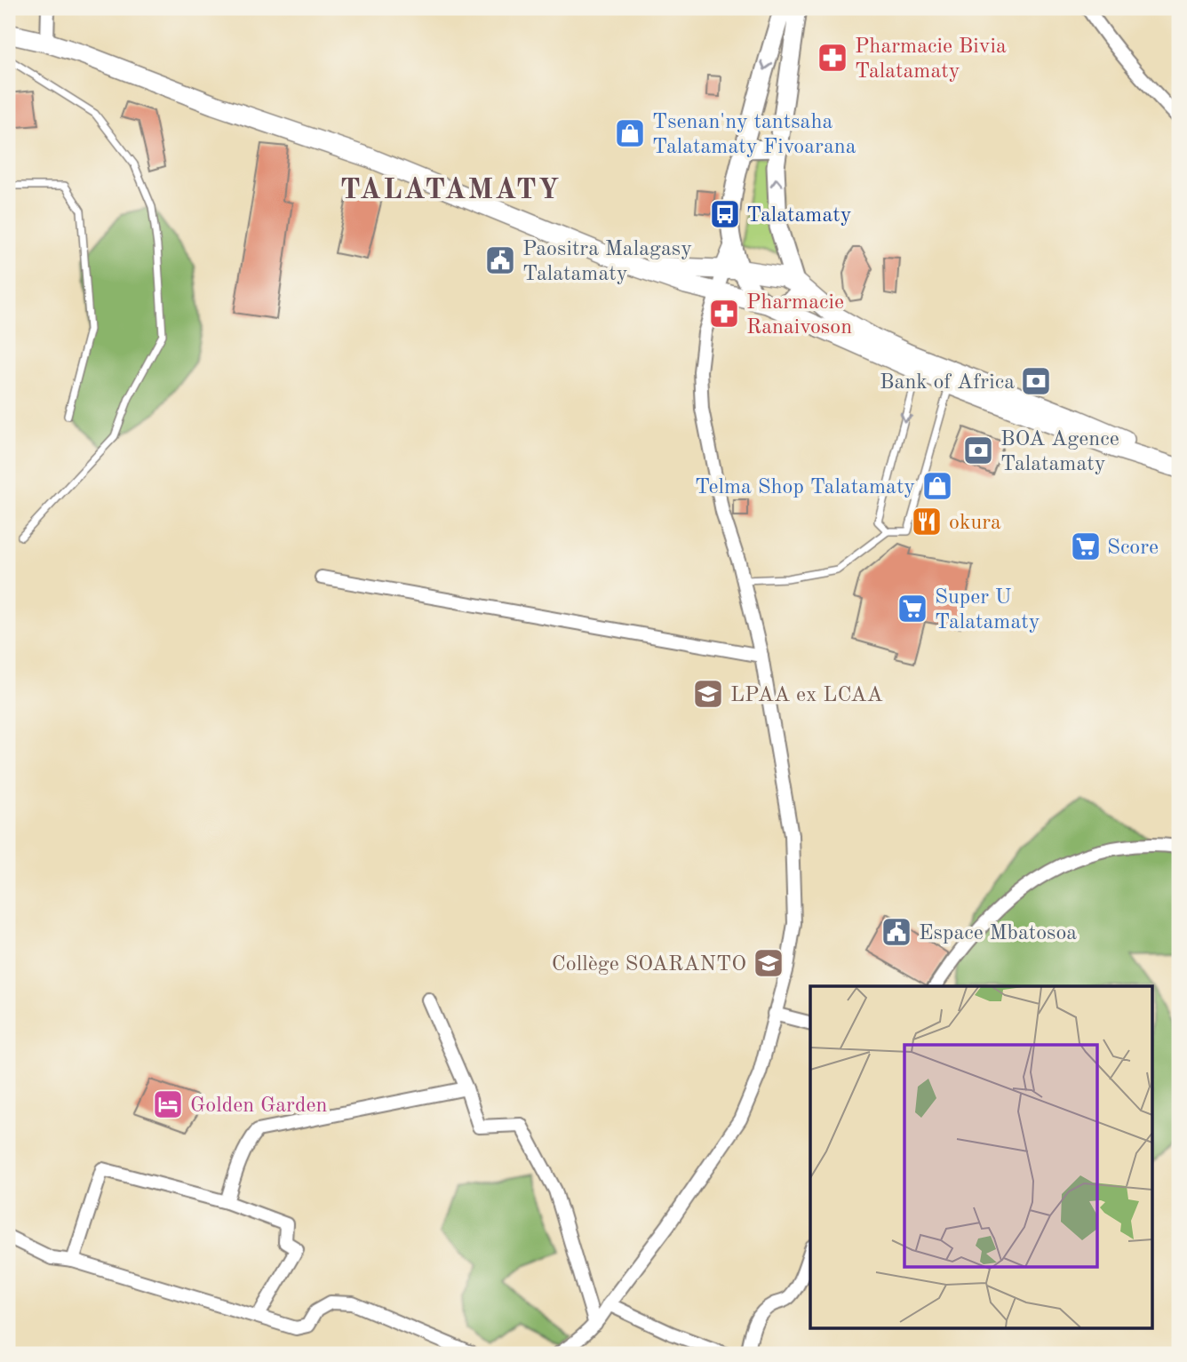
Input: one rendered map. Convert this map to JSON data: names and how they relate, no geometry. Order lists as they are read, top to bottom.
{
  "districts": ["TALATAMATY"],
  "places": {
    "pharmacy": ["Pharmacie Bivia Talatamaty", "Pharmacie Ranaivoson"],
    "shop": ["Tsenan'ny tantsaha Talatamaty Fivoarana", "Telma Shop Talatamaty"],
    "bus stop": ["Talatamaty"],
    "public building": ["Paositra Malagasy Talatamaty", "Espace Mbatosoa"],
    "bank": ["Bank of Africa", "BOA Agence Talatamaty"],
    "restaurant": ["okura"],
    "supermarket": ["Score", "Super U Talatamaty"],
    "school or university": ["LPAA ex LCAA", "Collège SOARANTO"],
    "hotel": ["Golden Garden"]
  }
}
